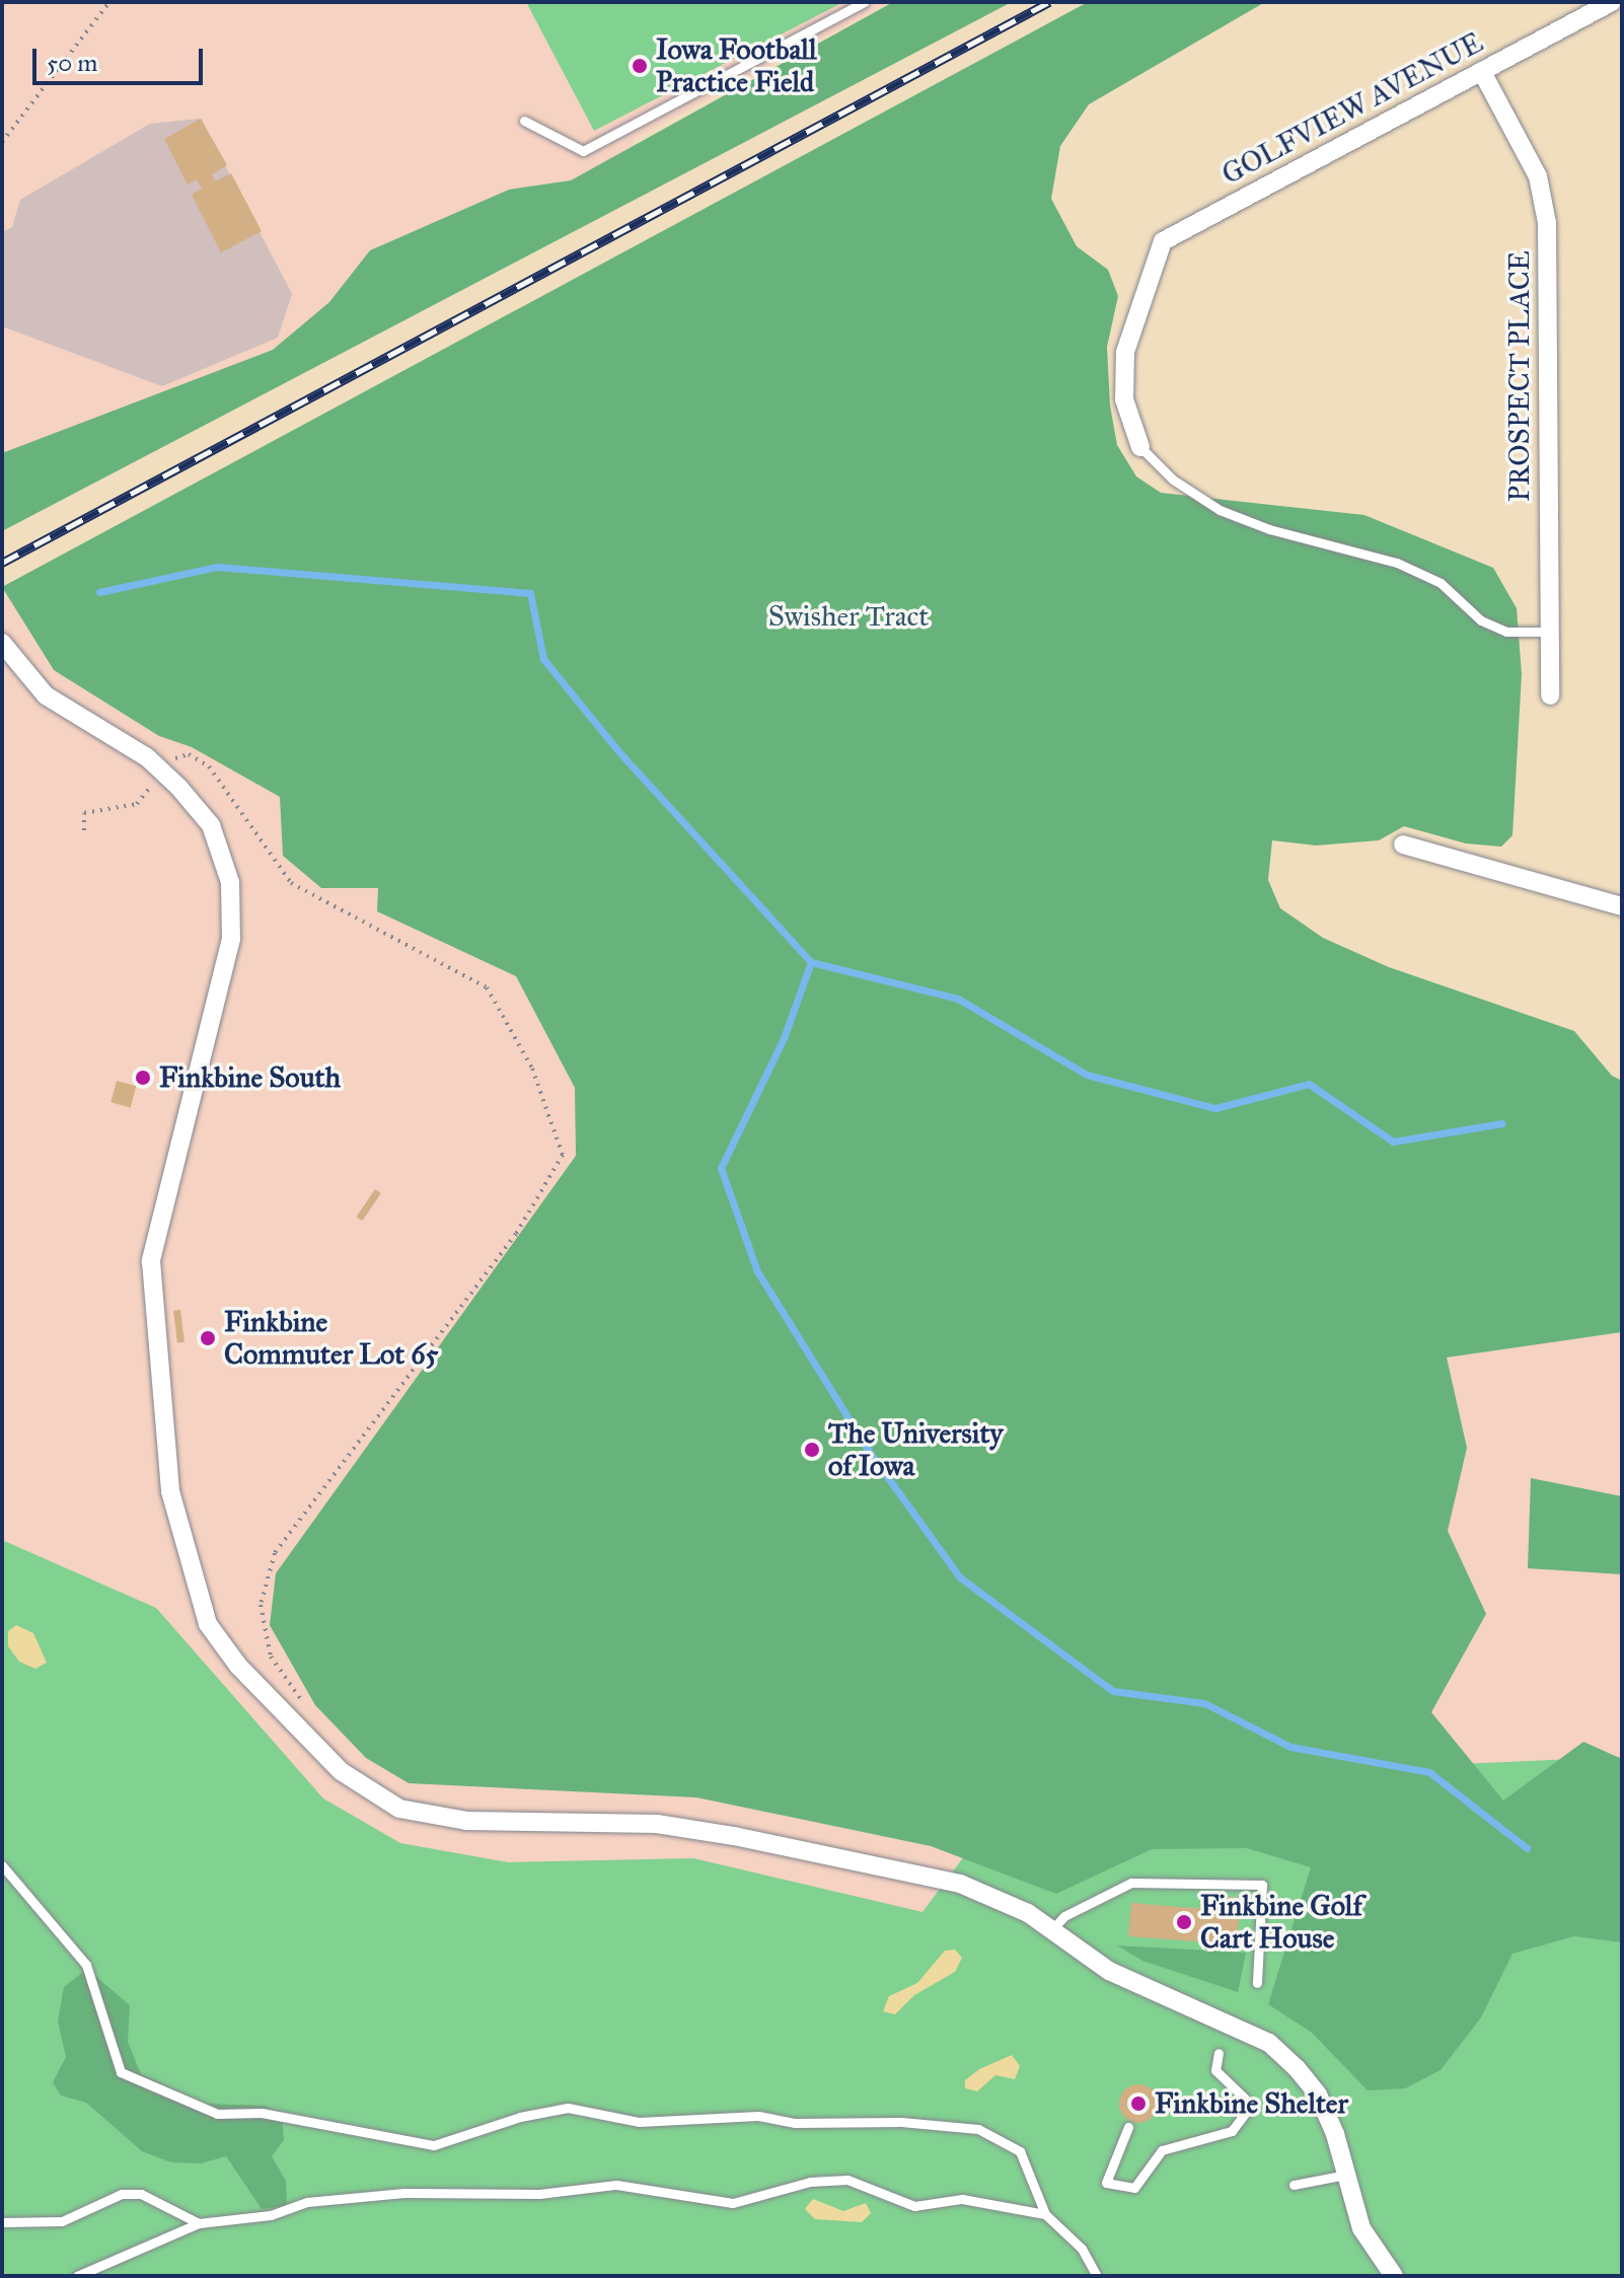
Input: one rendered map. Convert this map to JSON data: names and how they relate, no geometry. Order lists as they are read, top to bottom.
{
  "streets": {
    "street": ["GOLFVIEW AVENUE", "PROSPECT PLACE"]
  },
  "crossings": [
    ["GOLFVIEW AVENUE", "PROSPECT PLACE"]
  ],
  "parks": ["Swisher Tract"],
  "places": [
    "Iowa Football Practice Field",
    "Finkbine South",
    "Finkbine Commuter Lot 65",
    "The University of Iowa",
    "Finkbine Golf Cart House",
    "Finkbine Shelter"
  ],
  "scale_bar": "50 m"
}
